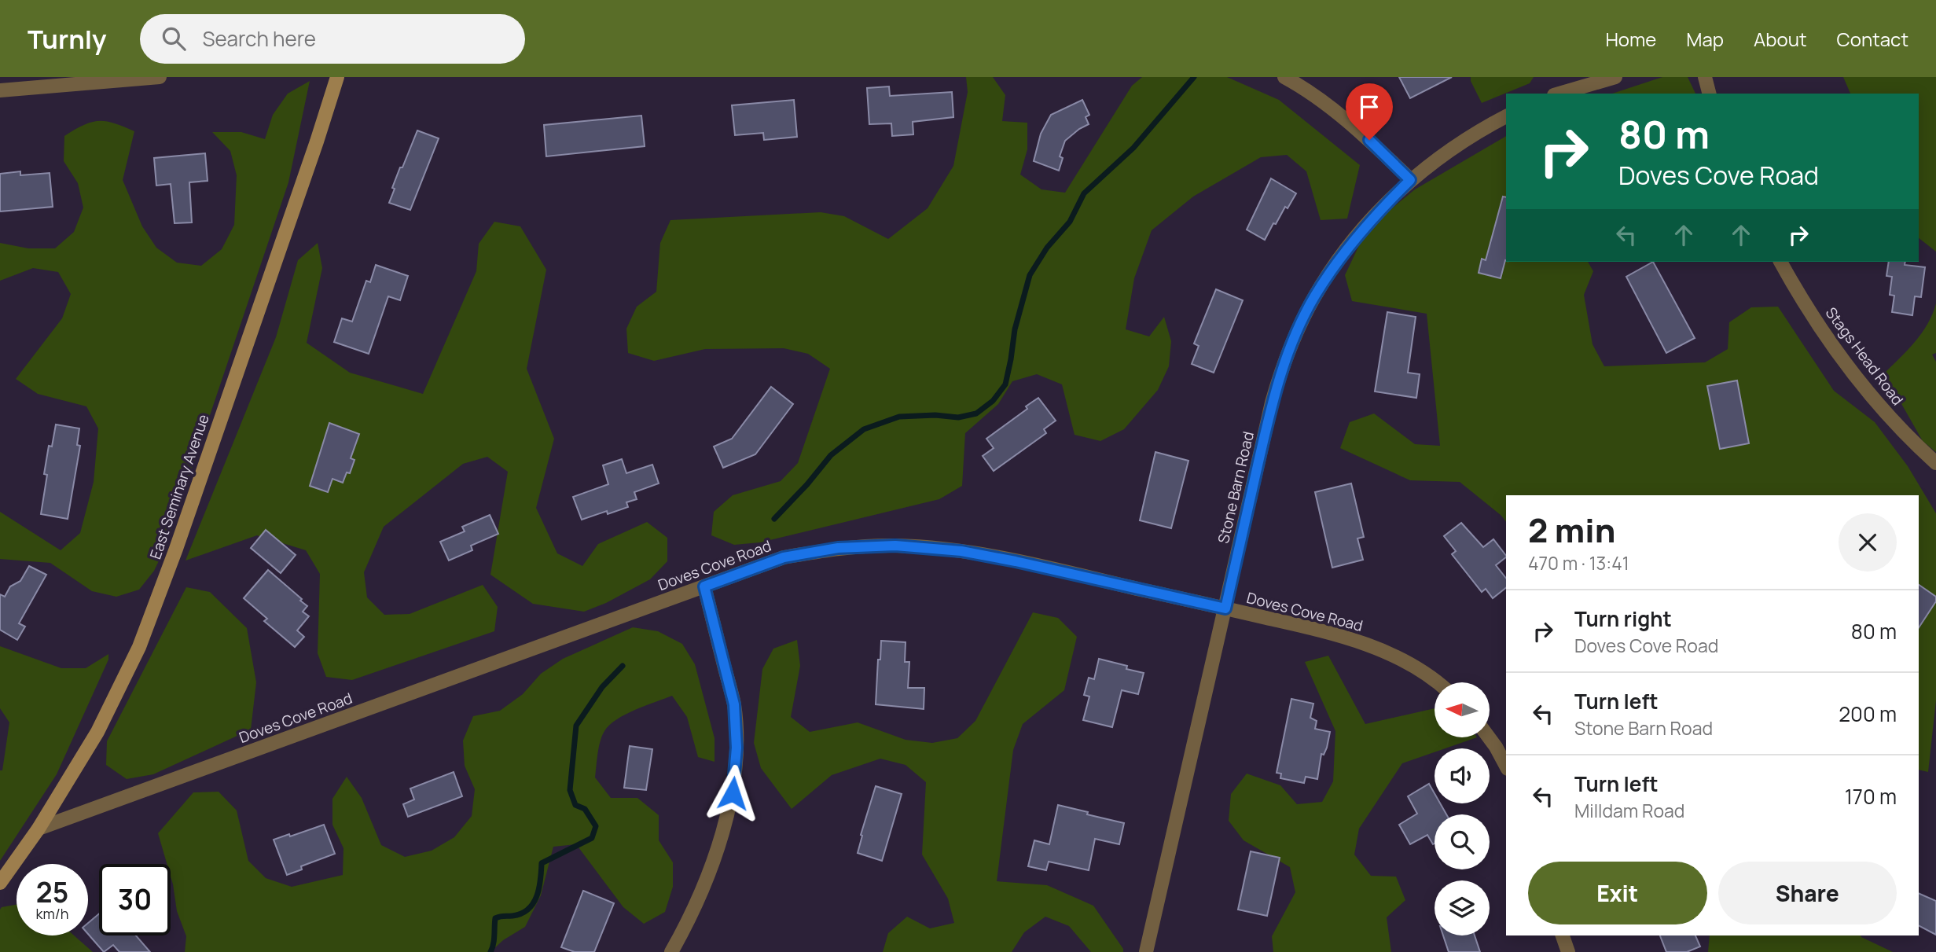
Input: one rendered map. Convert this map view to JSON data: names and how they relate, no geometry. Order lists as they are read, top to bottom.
{
  "streets": {
    "street": [
      "Stags Head Road",
      "East Seminary Avenue",
      "Stone Barn Road",
      "Doves Cove Road"
    ]
  },
  "crossings": [
    ["East Seminary Avenue", "Doves Cove Road"],
    ["Stone Barn Road", "Doves Cove Road"]
  ],
  "north": "left",
  "page": {
    "header": "Turnly",
    "search": "Search here",
    "nav": [
      "Home",
      "Map",
      "About",
      "Contact"
    ],
    "turn": ["80 m", "Doves Cove Road"],
    "heading": ["2 min", "470 m · 13:41"],
    "list": [
      {
        "name": "Turn right",
        "note": "Doves Cove Road",
        "value": "80 m"
      },
      {
        "name": "Turn left",
        "note": "Stone Barn Road",
        "value": "200 m"
      },
      {
        "name": "Turn left",
        "note": "Milldam Road",
        "value": "170 m"
      }
    ],
    "buttons": ["Exit", "Share"],
    "speed": "25 km/h",
    "limit": "30"
  }
}
